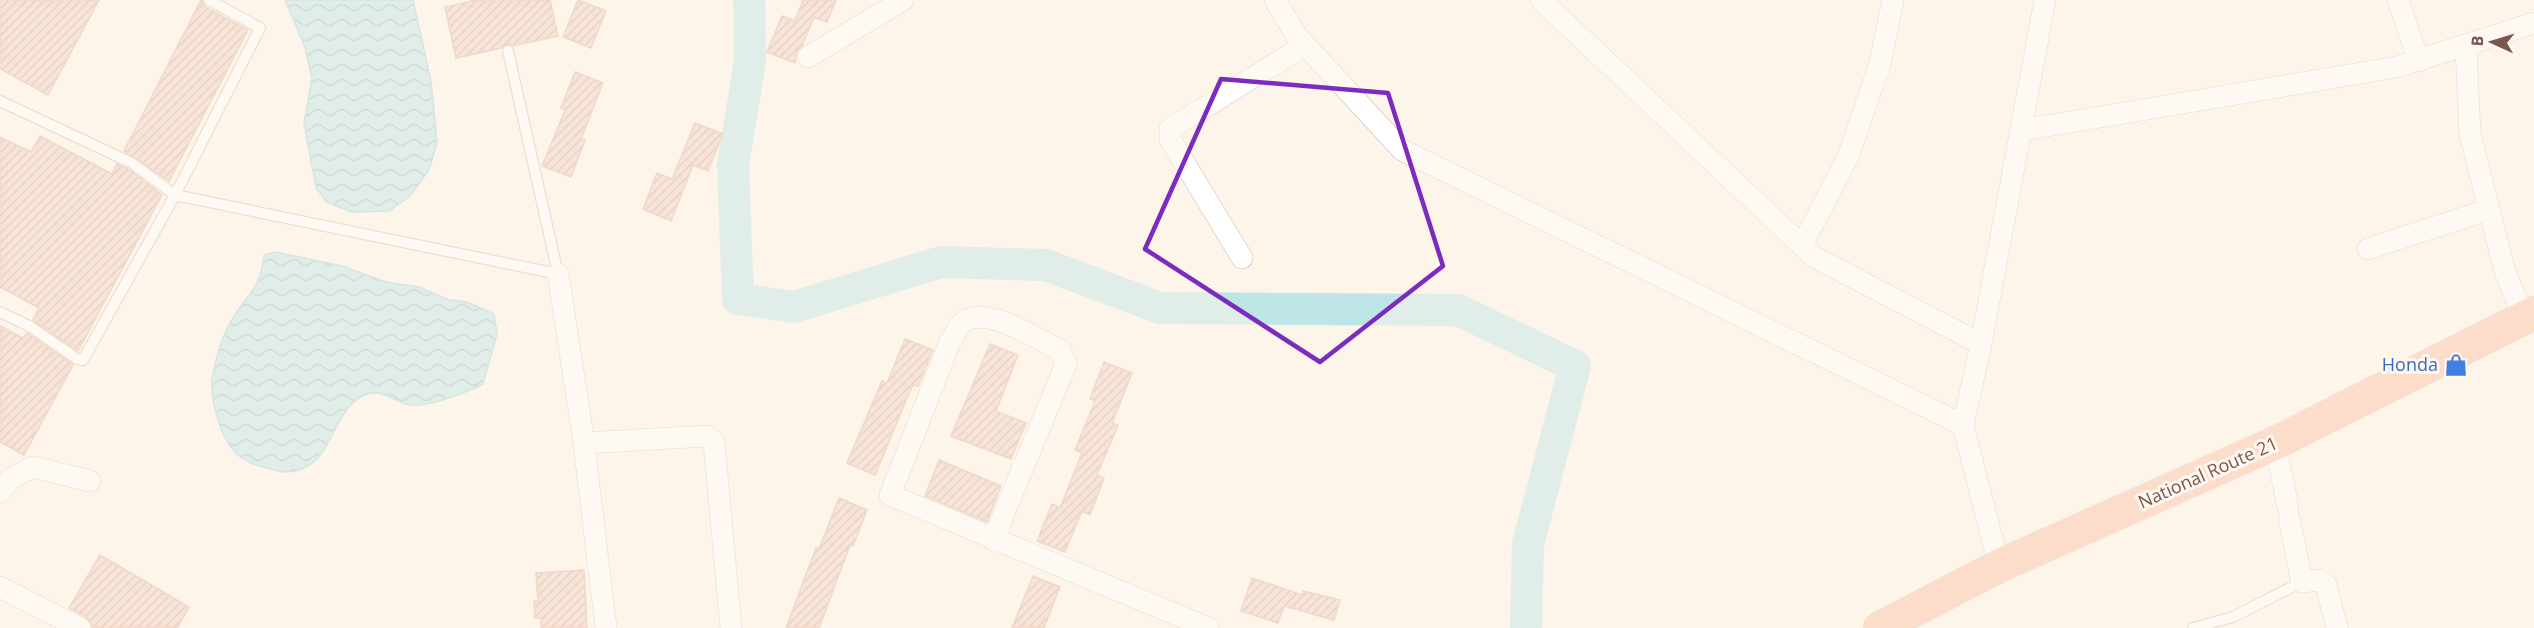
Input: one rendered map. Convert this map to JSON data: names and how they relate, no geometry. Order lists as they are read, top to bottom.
{
  "streets": {
    "highway": ["National Route 21"]
  },
  "places": {
    "shop": ["Honda"]
  },
  "north": "left"
}
